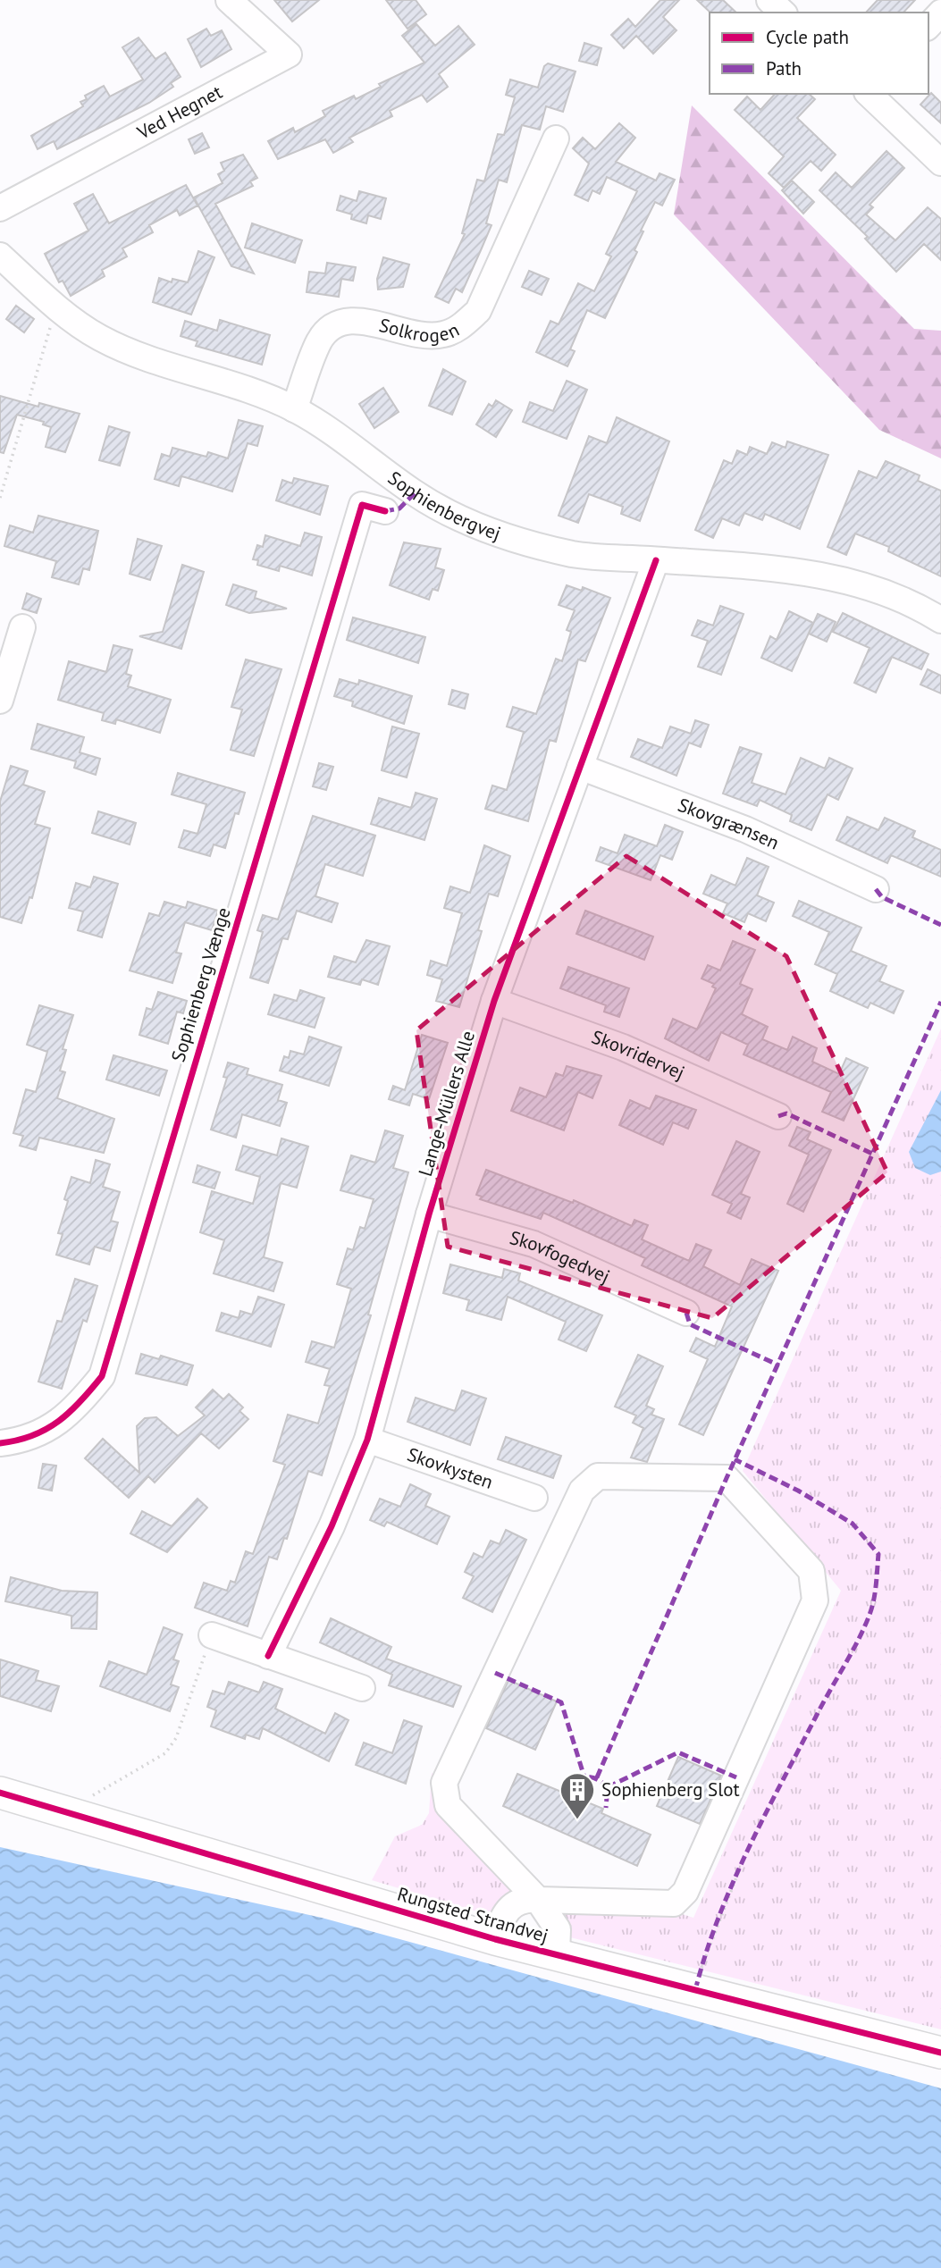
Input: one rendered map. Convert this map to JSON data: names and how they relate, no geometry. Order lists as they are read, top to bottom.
{
  "streets": {
    "main road": ["Rungsted Strandvej"],
    "street": [
      "Ved Hegnet",
      "Solkrogen",
      "Sophienbergvej",
      "Skovgrænsen",
      "Sophienberg Vænge",
      "Skovridervej",
      "Lange-Müllers Alle",
      "Skovfogedvej",
      "Skovkysten"
    ]
  },
  "crossings": [
    ["Solkrogen", "Sophienbergvej"],
    ["Sophienbergvej", "Lange-Müllers Alle"],
    ["Skovgrænsen", "Lange-Müllers Alle"],
    ["Skovridervej", "Lange-Müllers Alle"],
    ["Lange-Müllers Alle", "Skovfogedvej"],
    ["Lange-Müllers Alle", "Skovkysten"]
  ],
  "places": {
    "building": ["Sophienberg Slot"]
  },
  "legend": ["Cycle path", "Path"]
}
